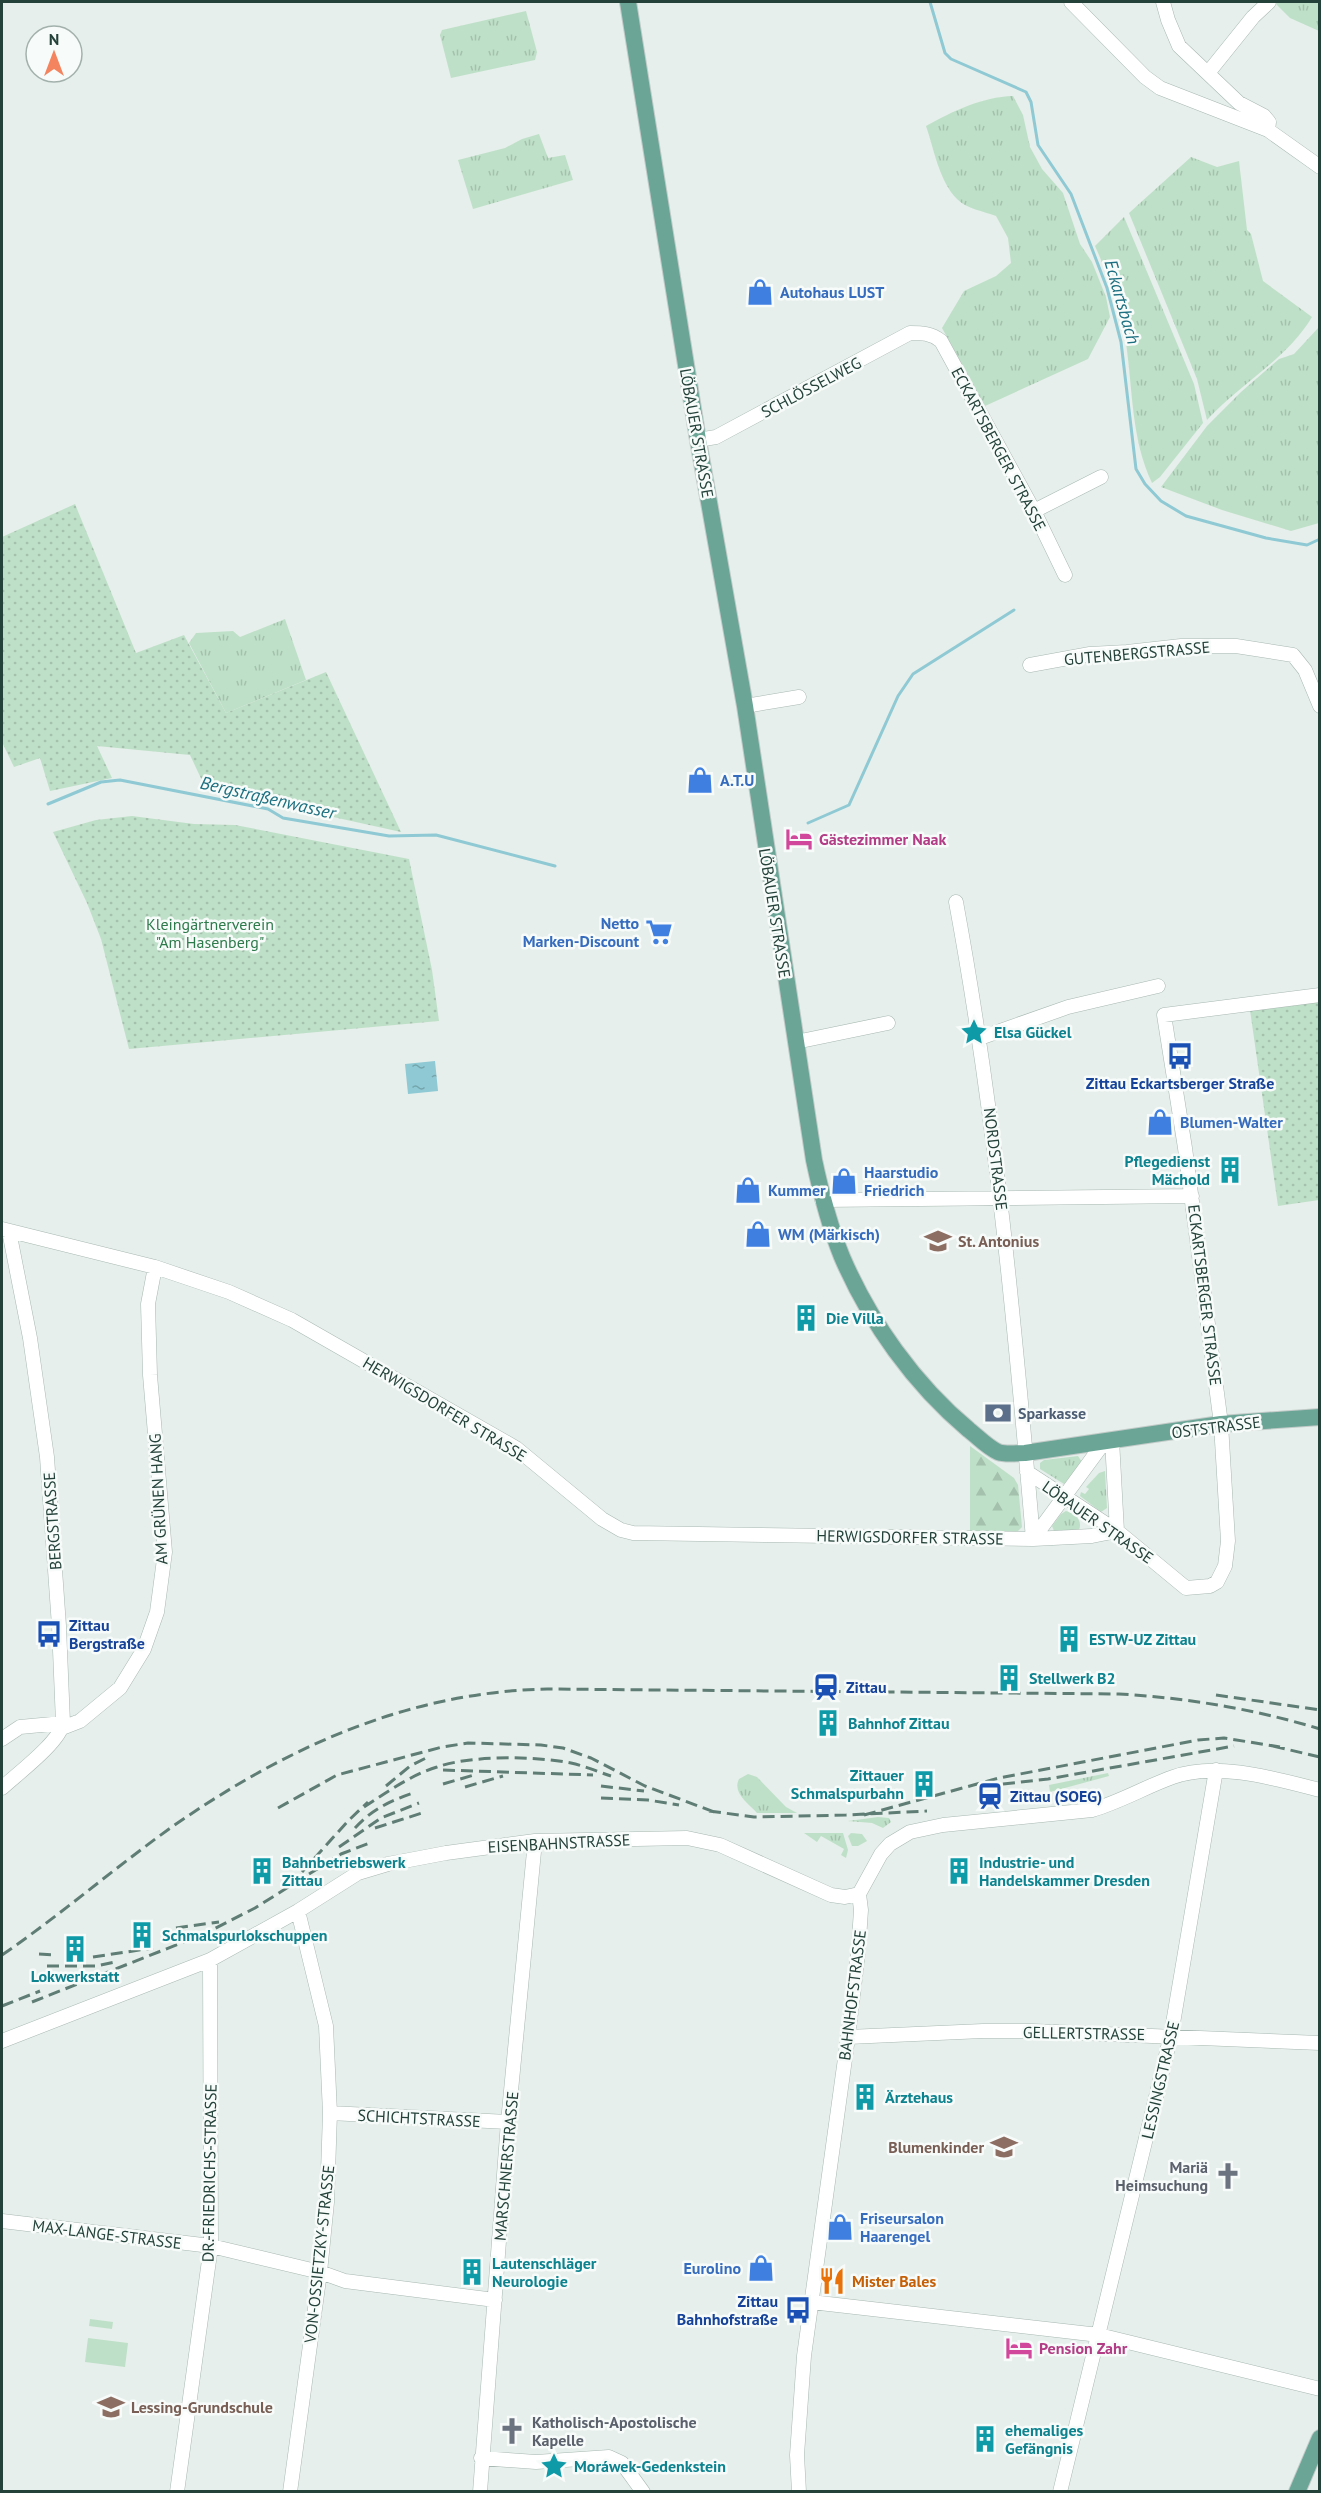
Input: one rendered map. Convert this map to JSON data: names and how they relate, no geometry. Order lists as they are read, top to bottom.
{
  "streets": {
    "main road": ["LÖBAUER STRASSE", "OSTSTRASSE"],
    "street": [
      "SCHLÖSSELWEG",
      "ECKARTSBERGER STRASSE",
      "GUTENBERGSTRASSE",
      "NORDSTRASSE",
      "HERWIGSDORFER STRASSE",
      "AM GRÜNEN HANG",
      "BERGSTRASSE",
      "EISENBAHNSTRASSE",
      "BAHNHOFSTRASSE",
      "GELLERTSTRASSE",
      "LESSINGSTRASSE",
      "SCHICHTSTRASSE",
      "MARSCHNERSTRASSE",
      "DR.-FRIEDRICHS-STRASSE",
      "MAX-LANGE-STRASSE",
      "VON-OSSIETZKY-STRASSE"
    ]
  },
  "crossings": [
    ["SCHLÖSSELWEG", "LÖBAUER STRASSE"],
    ["SCHLÖSSELWEG", "ECKARTSBERGER STRASSE"],
    ["LÖBAUER STRASSE", "ECKARTSBERGER STRASSE"],
    ["LÖBAUER STRASSE", "NORDSTRASSE"],
    ["LÖBAUER STRASSE", "HERWIGSDORFER STRASSE"],
    ["LÖBAUER STRASSE", "OSTSTRASSE"],
    ["ECKARTSBERGER STRASSE", "OSTSTRASSE"],
    ["NORDSTRASSE", "OSTSTRASSE"],
    ["HERWIGSDORFER STRASSE", "AM GRÜNEN HANG"],
    ["HERWIGSDORFER STRASSE", "BERGSTRASSE"],
    ["AM GRÜNEN HANG", "BERGSTRASSE"],
    ["EISENBAHNSTRASSE", "BAHNHOFSTRASSE"],
    ["EISENBAHNSTRASSE", "MARSCHNERSTRASSE"],
    ["EISENBAHNSTRASSE", "DR.-FRIEDRICHS-STRASSE"],
    ["EISENBAHNSTRASSE", "VON-OSSIETZKY-STRASSE"],
    ["BAHNHOFSTRASSE", "GELLERTSTRASSE"],
    ["GELLERTSTRASSE", "LESSINGSTRASSE"],
    ["SCHICHTSTRASSE", "MARSCHNERSTRASSE"],
    ["SCHICHTSTRASSE", "VON-OSSIETZKY-STRASSE"],
    ["MARSCHNERSTRASSE", "MAX-LANGE-STRASSE"],
    ["DR.-FRIEDRICHS-STRASSE", "MAX-LANGE-STRASSE"],
    ["MAX-LANGE-STRASSE", "VON-OSSIETZKY-STRASSE"]
  ],
  "water": ["Eckartsbach", "Bergstraßenwasser"],
  "parks": ["Kleingärtnerverein \"Am Hasenberg\""],
  "places": {
    "shop": [
      "Autohaus LUST",
      "A.T.U",
      "Blumen-Walter",
      "Haarstudio Friedrich",
      "Kummer",
      "WM (Märkisch)",
      "Friseursalon Haarengel",
      "Eurolino"
    ],
    "hotel": ["Gästezimmer Naak", "Pension Zahr"],
    "supermarket": ["Netto Marken-Discount"],
    "place": ["Elsa Gückel", "Moráwek-Gedenkstein"],
    "bus stop": ["Zittau Eckartsberger Straße", "Zittau Bergstraße", "Zittau Bahnhofstraße"],
    "building": [
      "Pflegedienst Mächold",
      "Die Villa",
      "ESTW-UZ Zittau",
      "Stellwerk B2",
      "Bahnhof Zittau",
      "Zittauer Schmalspurbahn",
      "Bahnbetriebswerk Zittau",
      "Industrie- und Handelskammer Dresden",
      "Schmalspurlokschuppen",
      "Lokwerkstatt",
      "Ärztehaus",
      "Lautenschläger Neurologie",
      "ehemaliges Gefängnis"
    ],
    "school or university": ["St. Antonius", "Blumenkinder", "Lessing-Grundschule"],
    "bank": ["Sparkasse"],
    "station": ["Zittau", "Zittau (SOEG)"],
    "church": ["Mariä Heimsuchung", "Katholisch-Apostolische Kapelle"],
    "restaurant": ["Mister Bales"]
  },
  "north": "top"
}
